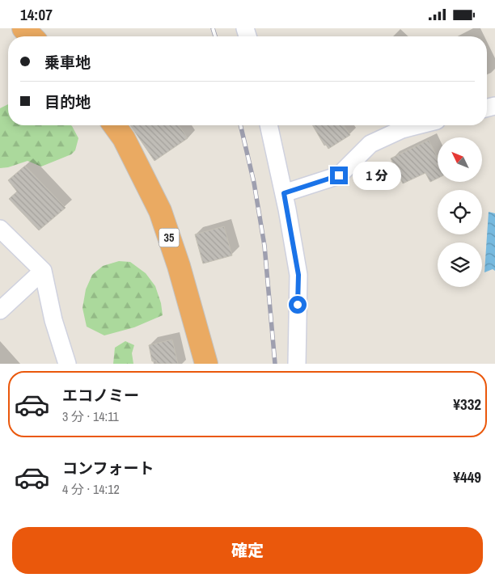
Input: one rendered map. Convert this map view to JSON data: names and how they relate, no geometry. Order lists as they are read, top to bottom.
{
  "streets": {
    "highway": ["35"]
  },
  "north": "top left",
  "page": {
    "status": "14:07",
    "banner": ["乗車地", "目的地"],
    "bubble": "1 分",
    "list": [
      {
        "name": "エコノミー",
        "note": "3 分 · 14:11",
        "value": "¥332"
      },
      {
        "name": "コンフォート",
        "note": "4 分 · 14:12",
        "value": "¥449"
      }
    ],
    "buttons": "確定"
  }
}
